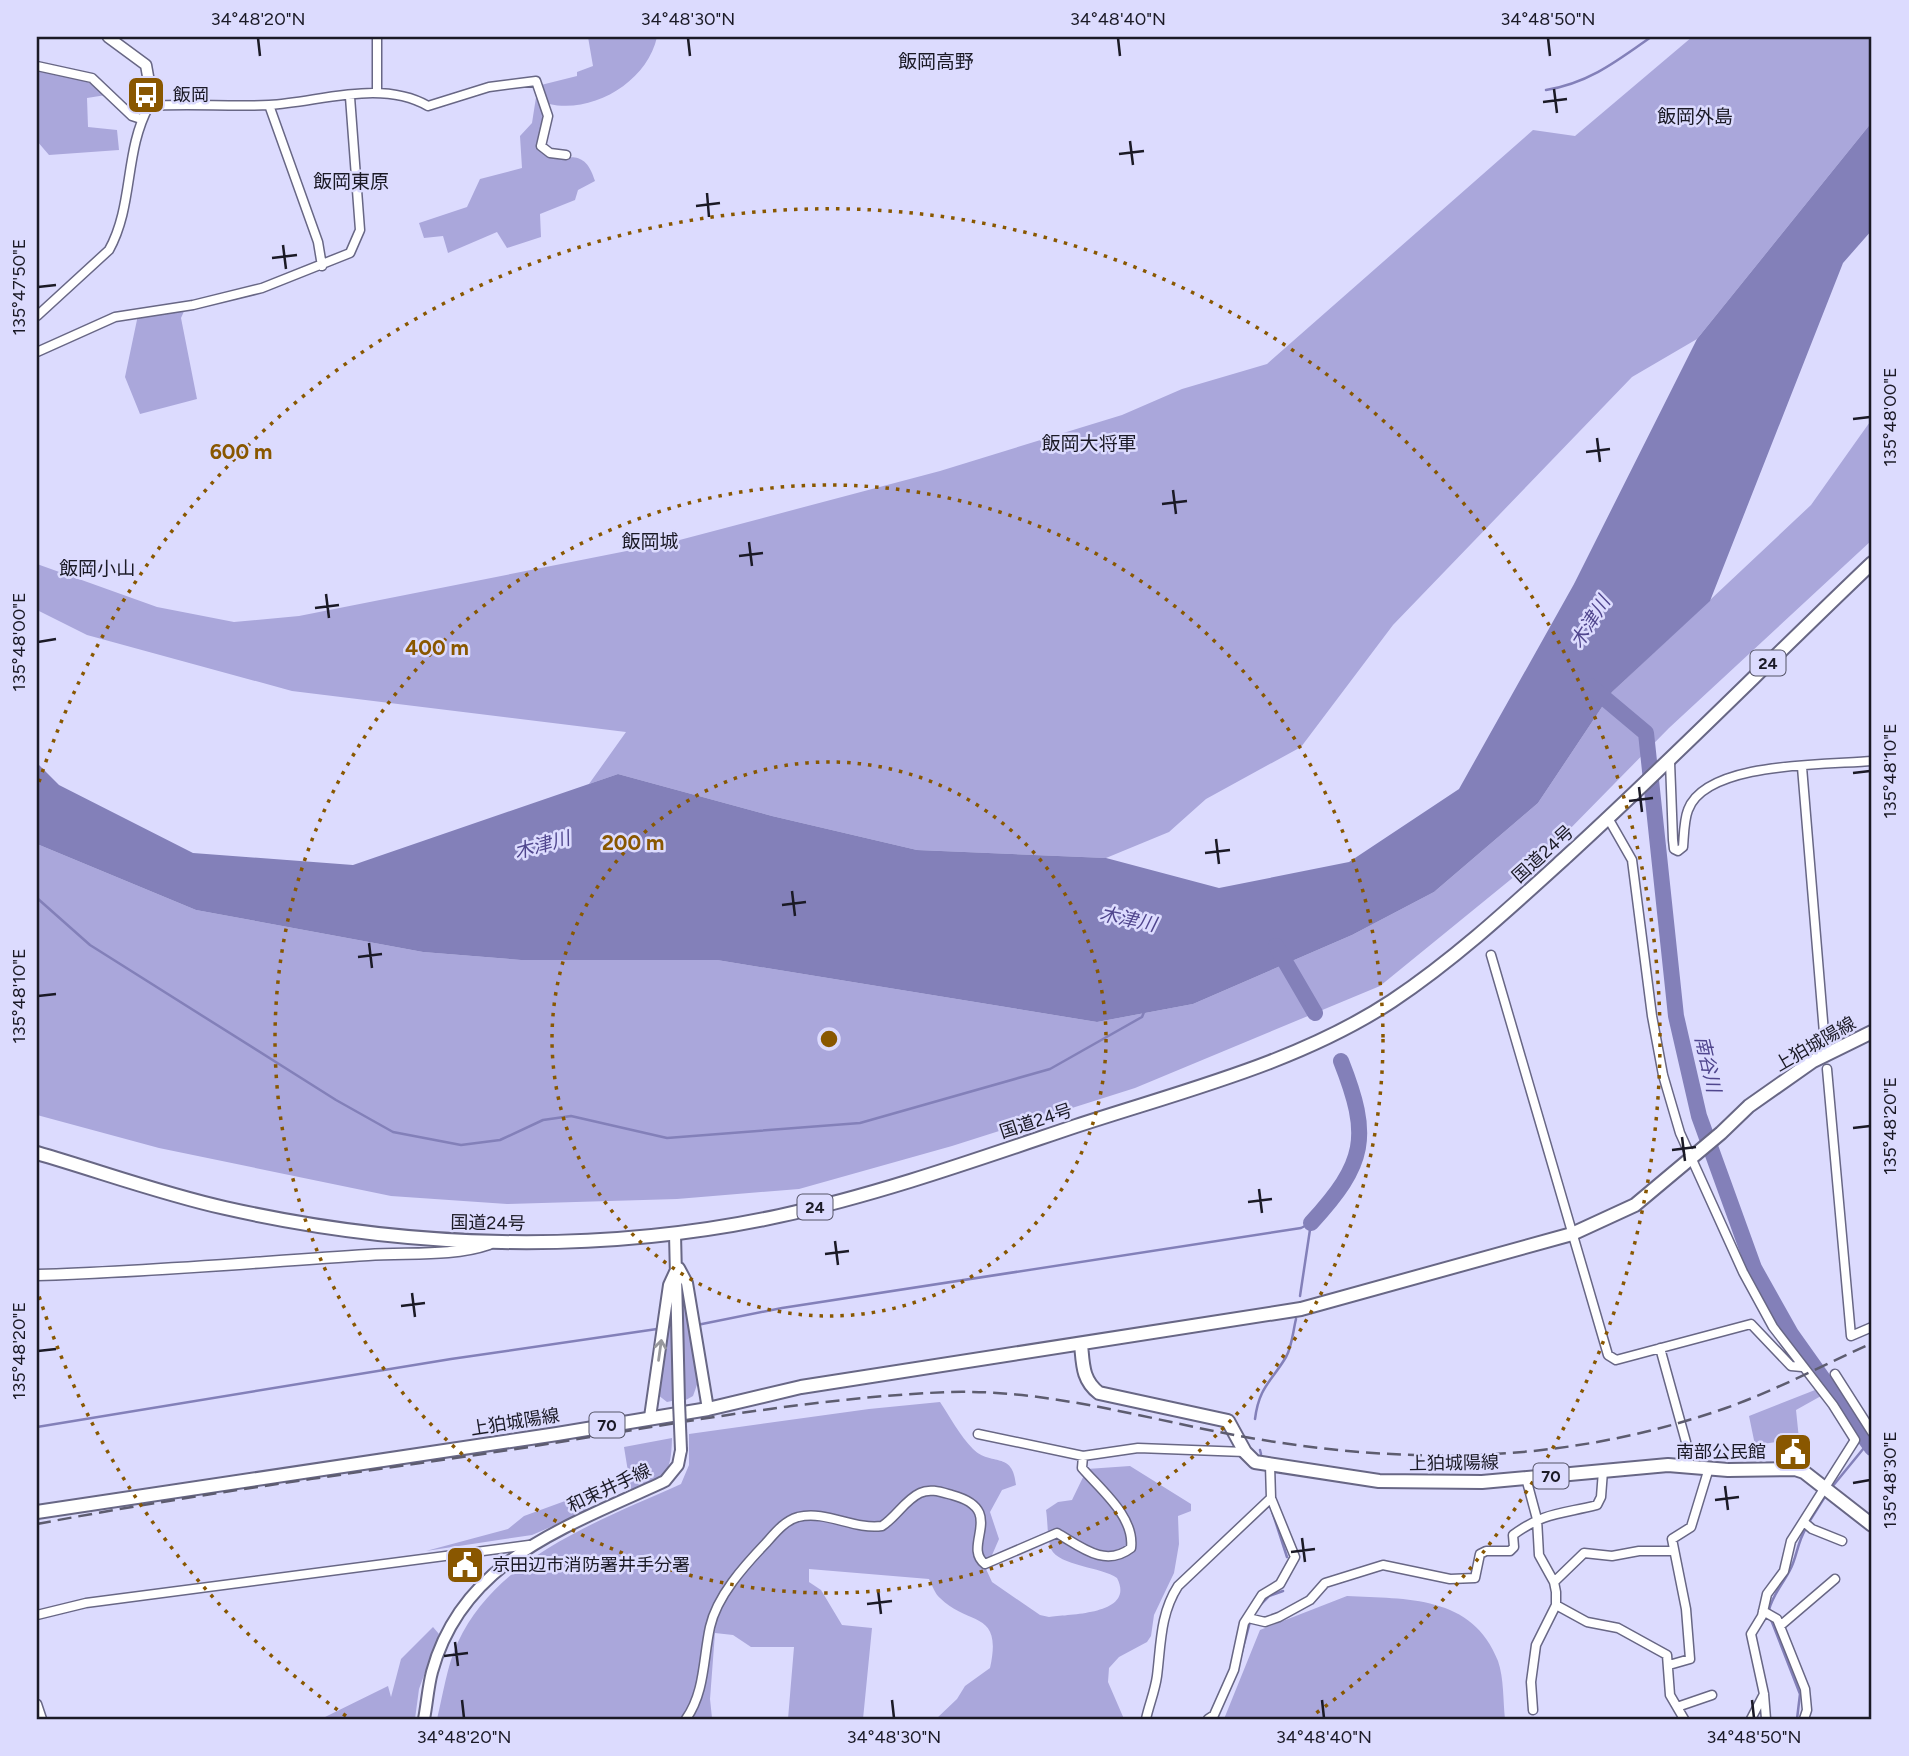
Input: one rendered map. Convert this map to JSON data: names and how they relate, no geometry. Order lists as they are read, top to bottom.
{
  "streets": {
    "main road": [
      "24",
      "国道24号",
      "上狛城陽線",
      "70",
      "和束井手線"
    ]
  },
  "crossings": [
    ["国道24号", "和束井手線"]
  ],
  "districts": [
    "飯岡高野",
    "飯岡外島",
    "飯岡東原",
    "飯岡大将軍",
    "飯岡城",
    "飯岡小山"
  ],
  "water": ["木津川", "南谷川"],
  "places": {
    "bus stop": ["飯岡"],
    "public building": ["南部公民館", "京田辺市消防署井手分署"]
  },
  "coordinates": [
    "34°48'20\"N",
    "34°48'30\"N",
    "34°48'40\"N",
    "34°48'50\"N",
    "135°47'50\"E",
    "135°48'00\"E",
    "135°48'10\"E",
    "135°48'20\"E",
    "135°48'30\"E"
  ],
  "rings": ["600 m", "400 m", "200 m"]
}
